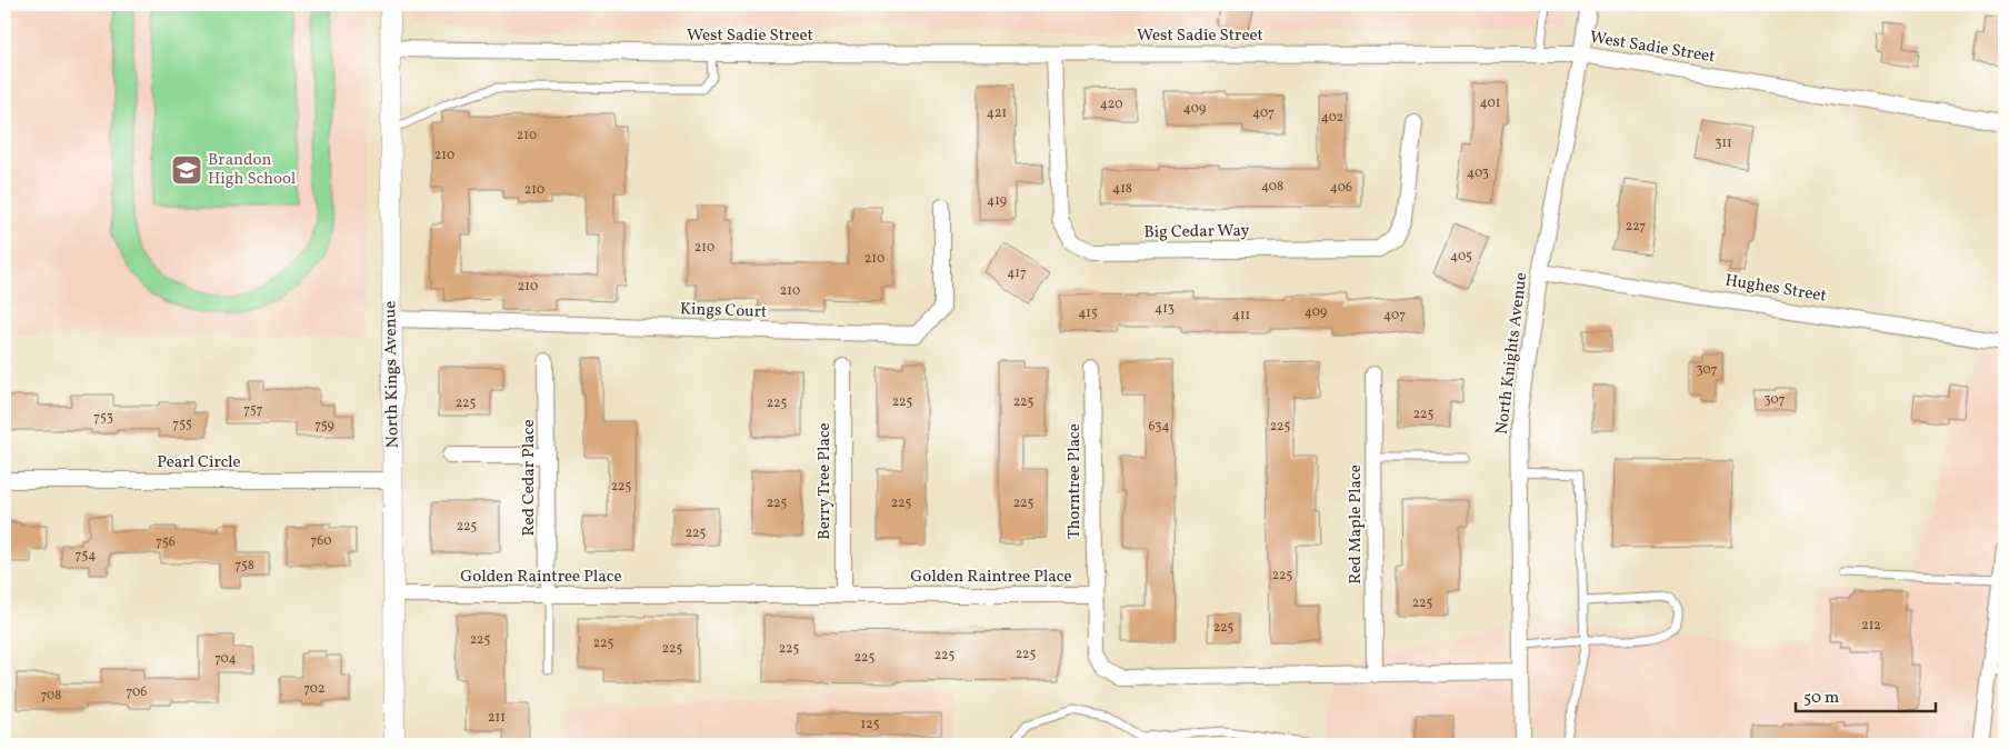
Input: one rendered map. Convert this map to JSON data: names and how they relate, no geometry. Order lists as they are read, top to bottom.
{
  "streets": {
    "street": [
      "West Sadie Street",
      "Big Cedar Way",
      "Hughes Street",
      "Kings Court",
      "North Knights Avenue",
      "North Kings Avenue",
      "Pearl Circle",
      "Red Cedar Place",
      "Berry Tree Place",
      "Thorntree Place",
      "Red Maple Place",
      "Golden Raintree Place"
    ]
  },
  "crossings": [
    ["West Sadie Street", "Big Cedar Way"],
    ["West Sadie Street", "North Knights Avenue"],
    ["West Sadie Street", "North Kings Avenue"],
    ["Hughes Street", "North Knights Avenue"],
    ["Kings Court", "North Kings Avenue"],
    ["North Knights Avenue", "Golden Raintree Place"],
    ["North Kings Avenue", "Pearl Circle"],
    ["North Kings Avenue", "Golden Raintree Place"],
    ["Red Cedar Place", "Golden Raintree Place"],
    ["Berry Tree Place", "Golden Raintree Place"],
    ["Thorntree Place", "Golden Raintree Place"],
    ["Red Maple Place", "Golden Raintree Place"]
  ],
  "places": {
    "school or university": ["Brandon High School"]
  },
  "house_numbers": [
    "401",
    "420",
    "409",
    "421",
    "407",
    "402",
    "210",
    "311",
    "210",
    "403",
    "408",
    "406",
    "418",
    "210",
    "419",
    "227",
    "210",
    "405",
    "210",
    "417",
    "210",
    "210",
    "413",
    "409",
    "415",
    "411",
    "407",
    "307",
    "307",
    "225",
    "225",
    "225",
    "225",
    "757",
    "225",
    "753",
    "755",
    "759",
    "634",
    "225",
    "225",
    "225",
    "225",
    "225",
    "225",
    "225",
    "760",
    "756",
    "754",
    "758",
    "225",
    "225",
    "212",
    "225",
    "225",
    "225",
    "225",
    "225",
    "225",
    "225",
    "225",
    "704",
    "702",
    "706",
    "708",
    "211",
    "125"
  ],
  "scale_bar": "50 m"
}
